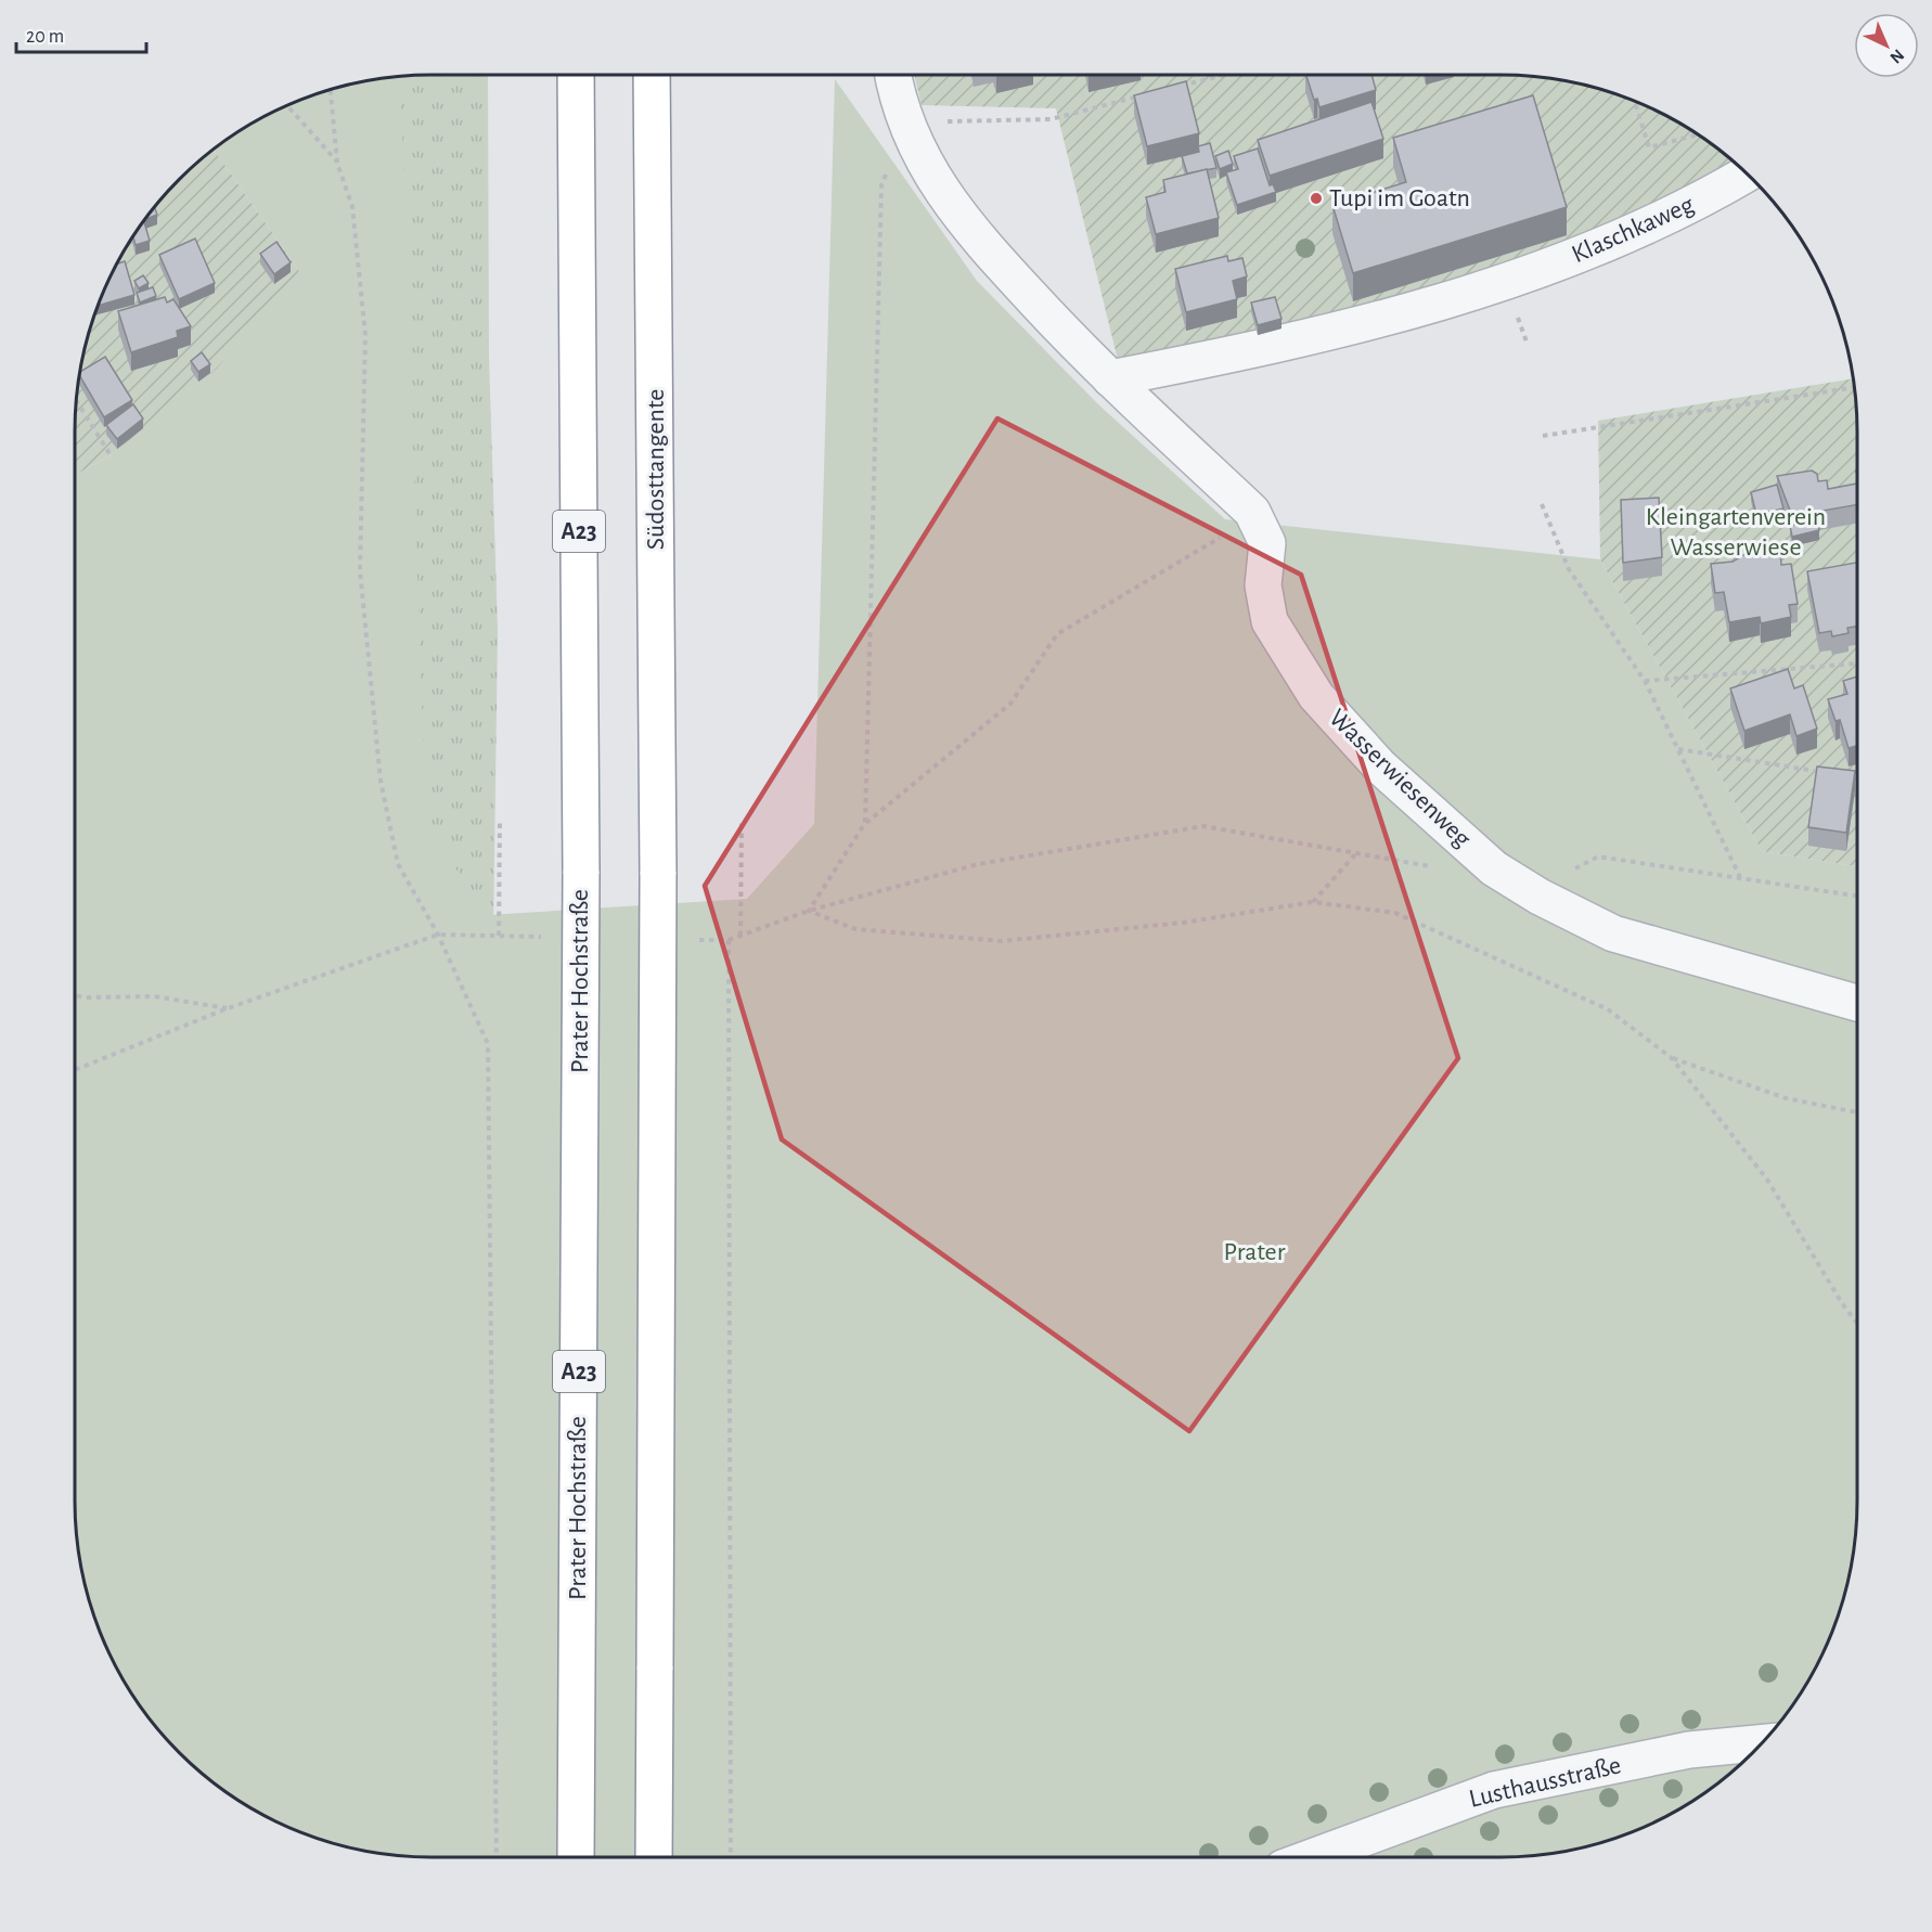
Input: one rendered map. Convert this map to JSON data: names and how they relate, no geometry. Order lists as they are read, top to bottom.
{
  "streets": {
    "highway": ["Südosttangente", "A23", "Prater Hochstraße"],
    "street": ["Klaschkaweg", "Wasserwiesenweg", "Lusthausstraße"]
  },
  "crossings": [
    ["Klaschkaweg", "Wasserwiesenweg"]
  ],
  "parks": ["Kleingartenverein Wasserwiese", "Prater"],
  "places": ["Tupi im Goatn"],
  "scale_bar": "20 m",
  "north": "bottom right"
}
